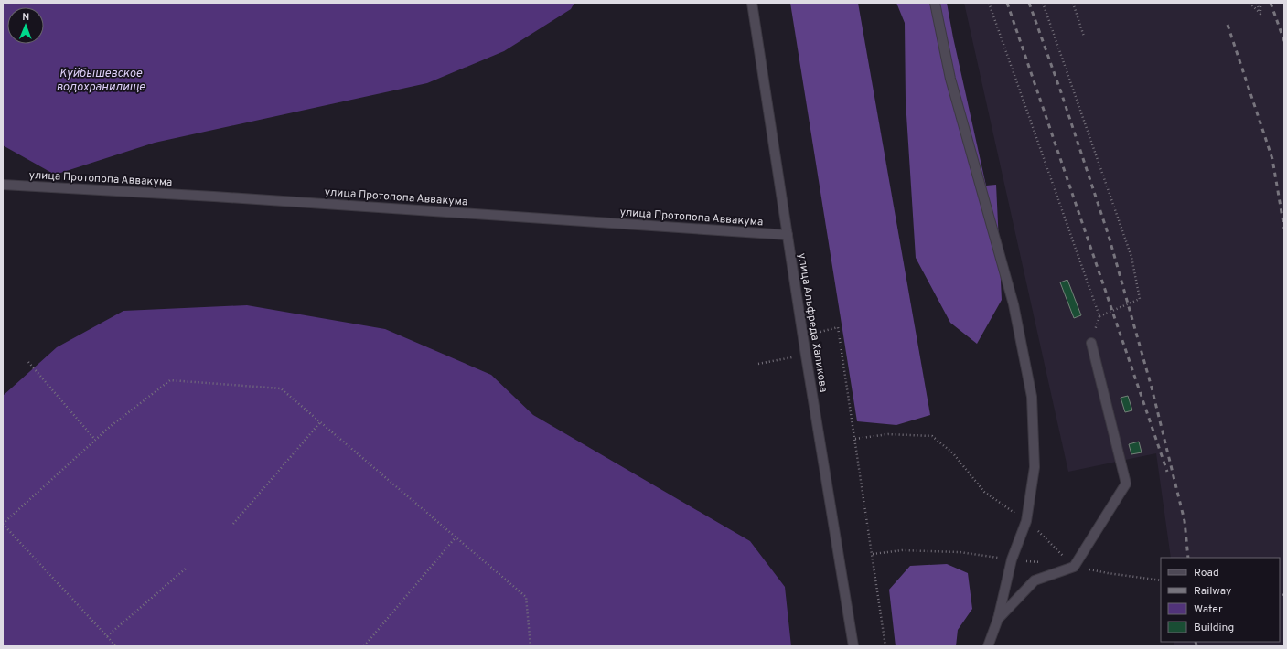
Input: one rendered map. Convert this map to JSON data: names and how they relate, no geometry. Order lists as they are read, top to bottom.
{
  "streets": {
    "lane": ["улица Протопопа Аввакума", "улица Альфреда Халикова"]
  },
  "crossings": [
    ["улица Протопопа Аввакума", "улица Альфреда Халикова"]
  ],
  "water": ["Куйбышевское водохранилище"],
  "legend": [
    "Road",
    "Railway",
    "Water",
    "Building"
  ],
  "north": "top"
}
